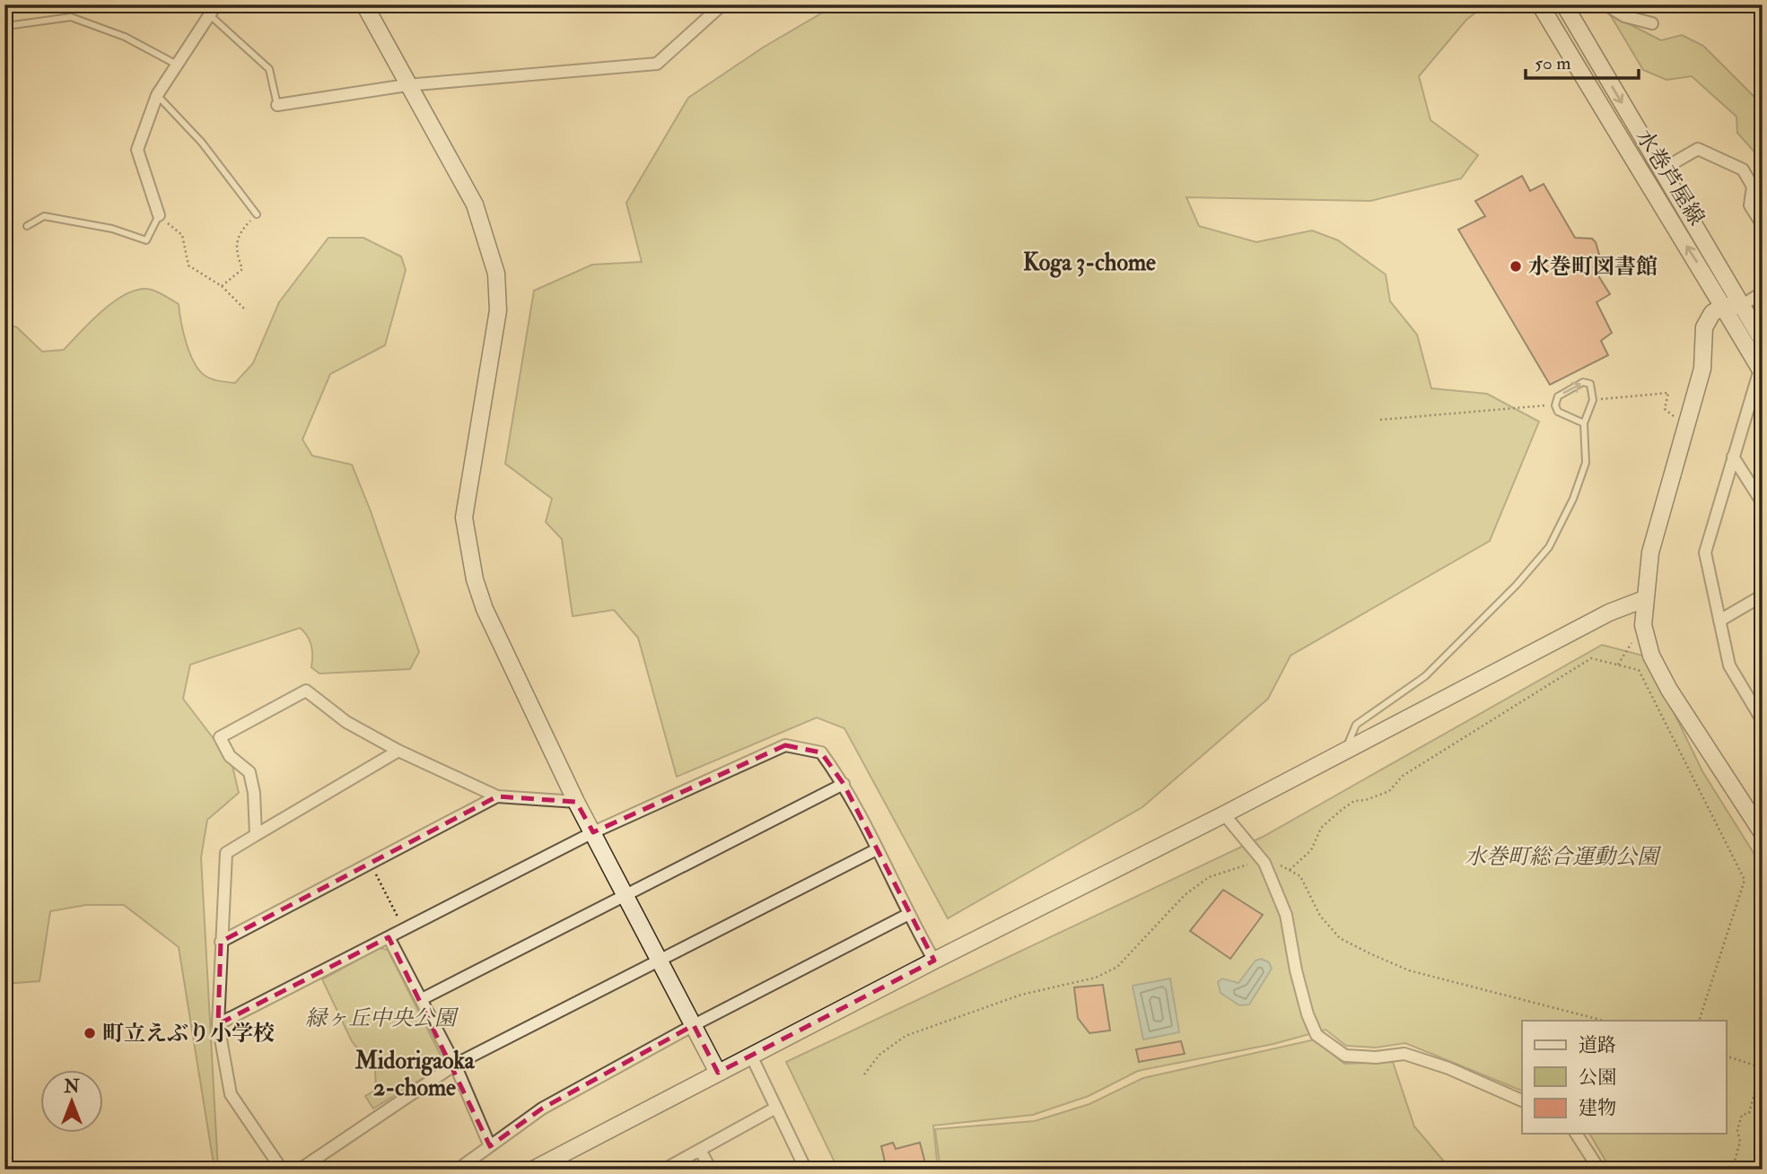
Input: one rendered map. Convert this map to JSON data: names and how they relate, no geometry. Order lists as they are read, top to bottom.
{
  "streets": {
    "street": ["水巻芦屋線"]
  },
  "districts": ["Koga 3-chome", "Midorigaoka 2-chome"],
  "parks": ["水巻町総合運動公園", "緑ヶ丘中央公園"],
  "places": ["水巻町図書館", "町立えぶり小学校"],
  "legend": ["道路", "公園", "建物"],
  "scale_bar": "50 m",
  "north": "top"
}
